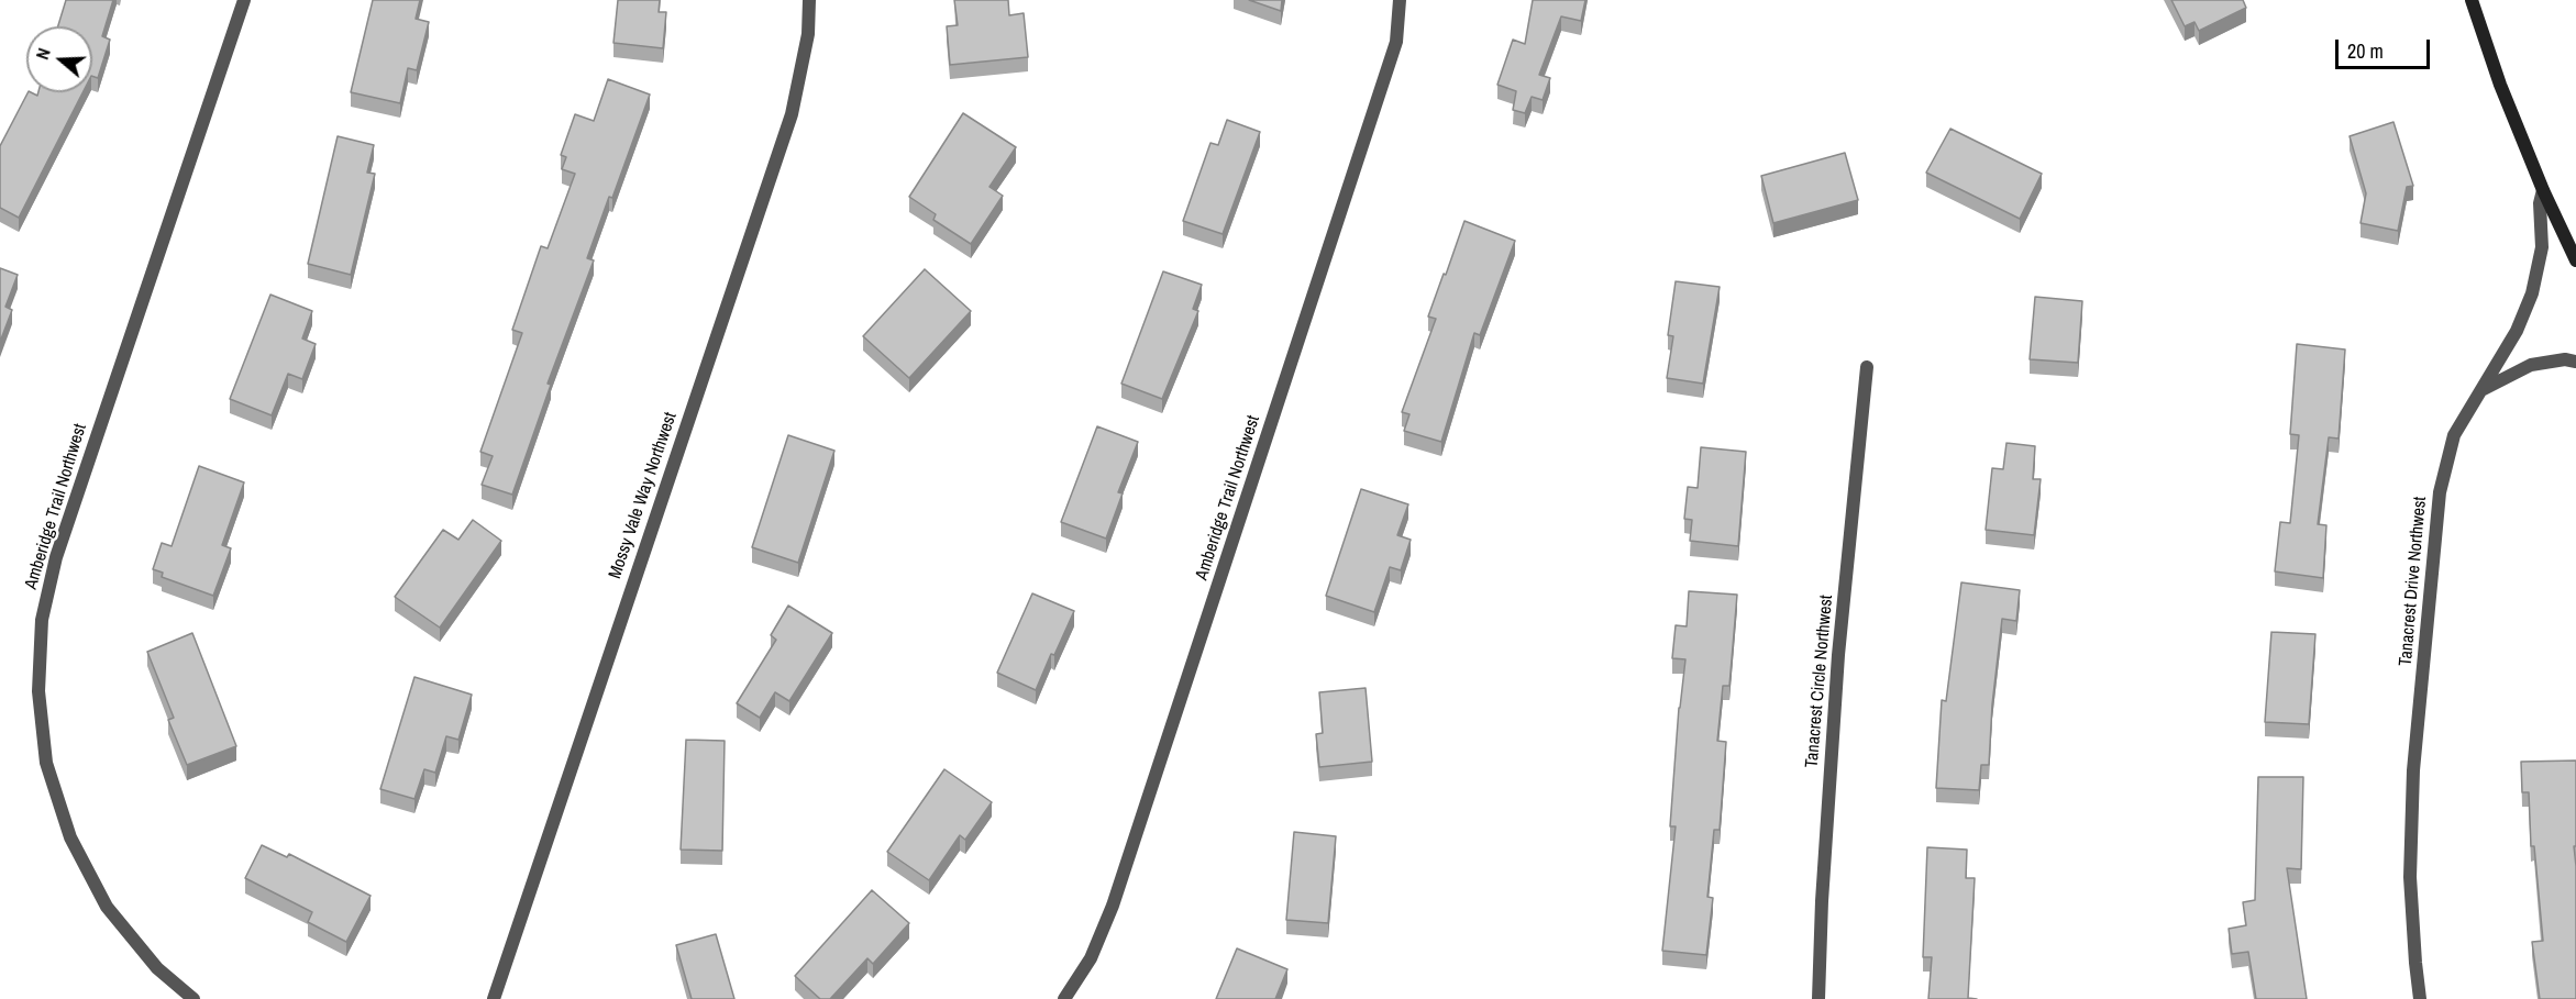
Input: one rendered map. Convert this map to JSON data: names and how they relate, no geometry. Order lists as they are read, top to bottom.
{
  "streets": {
    "street": [
      "Mossy Vale Way Northwest",
      "Amberidge Trail Northwest",
      "Tanacrest Drive Northwest",
      "Tanacrest Circle Northwest"
    ]
  },
  "scale_bar": "20 m",
  "north": "left"
}
